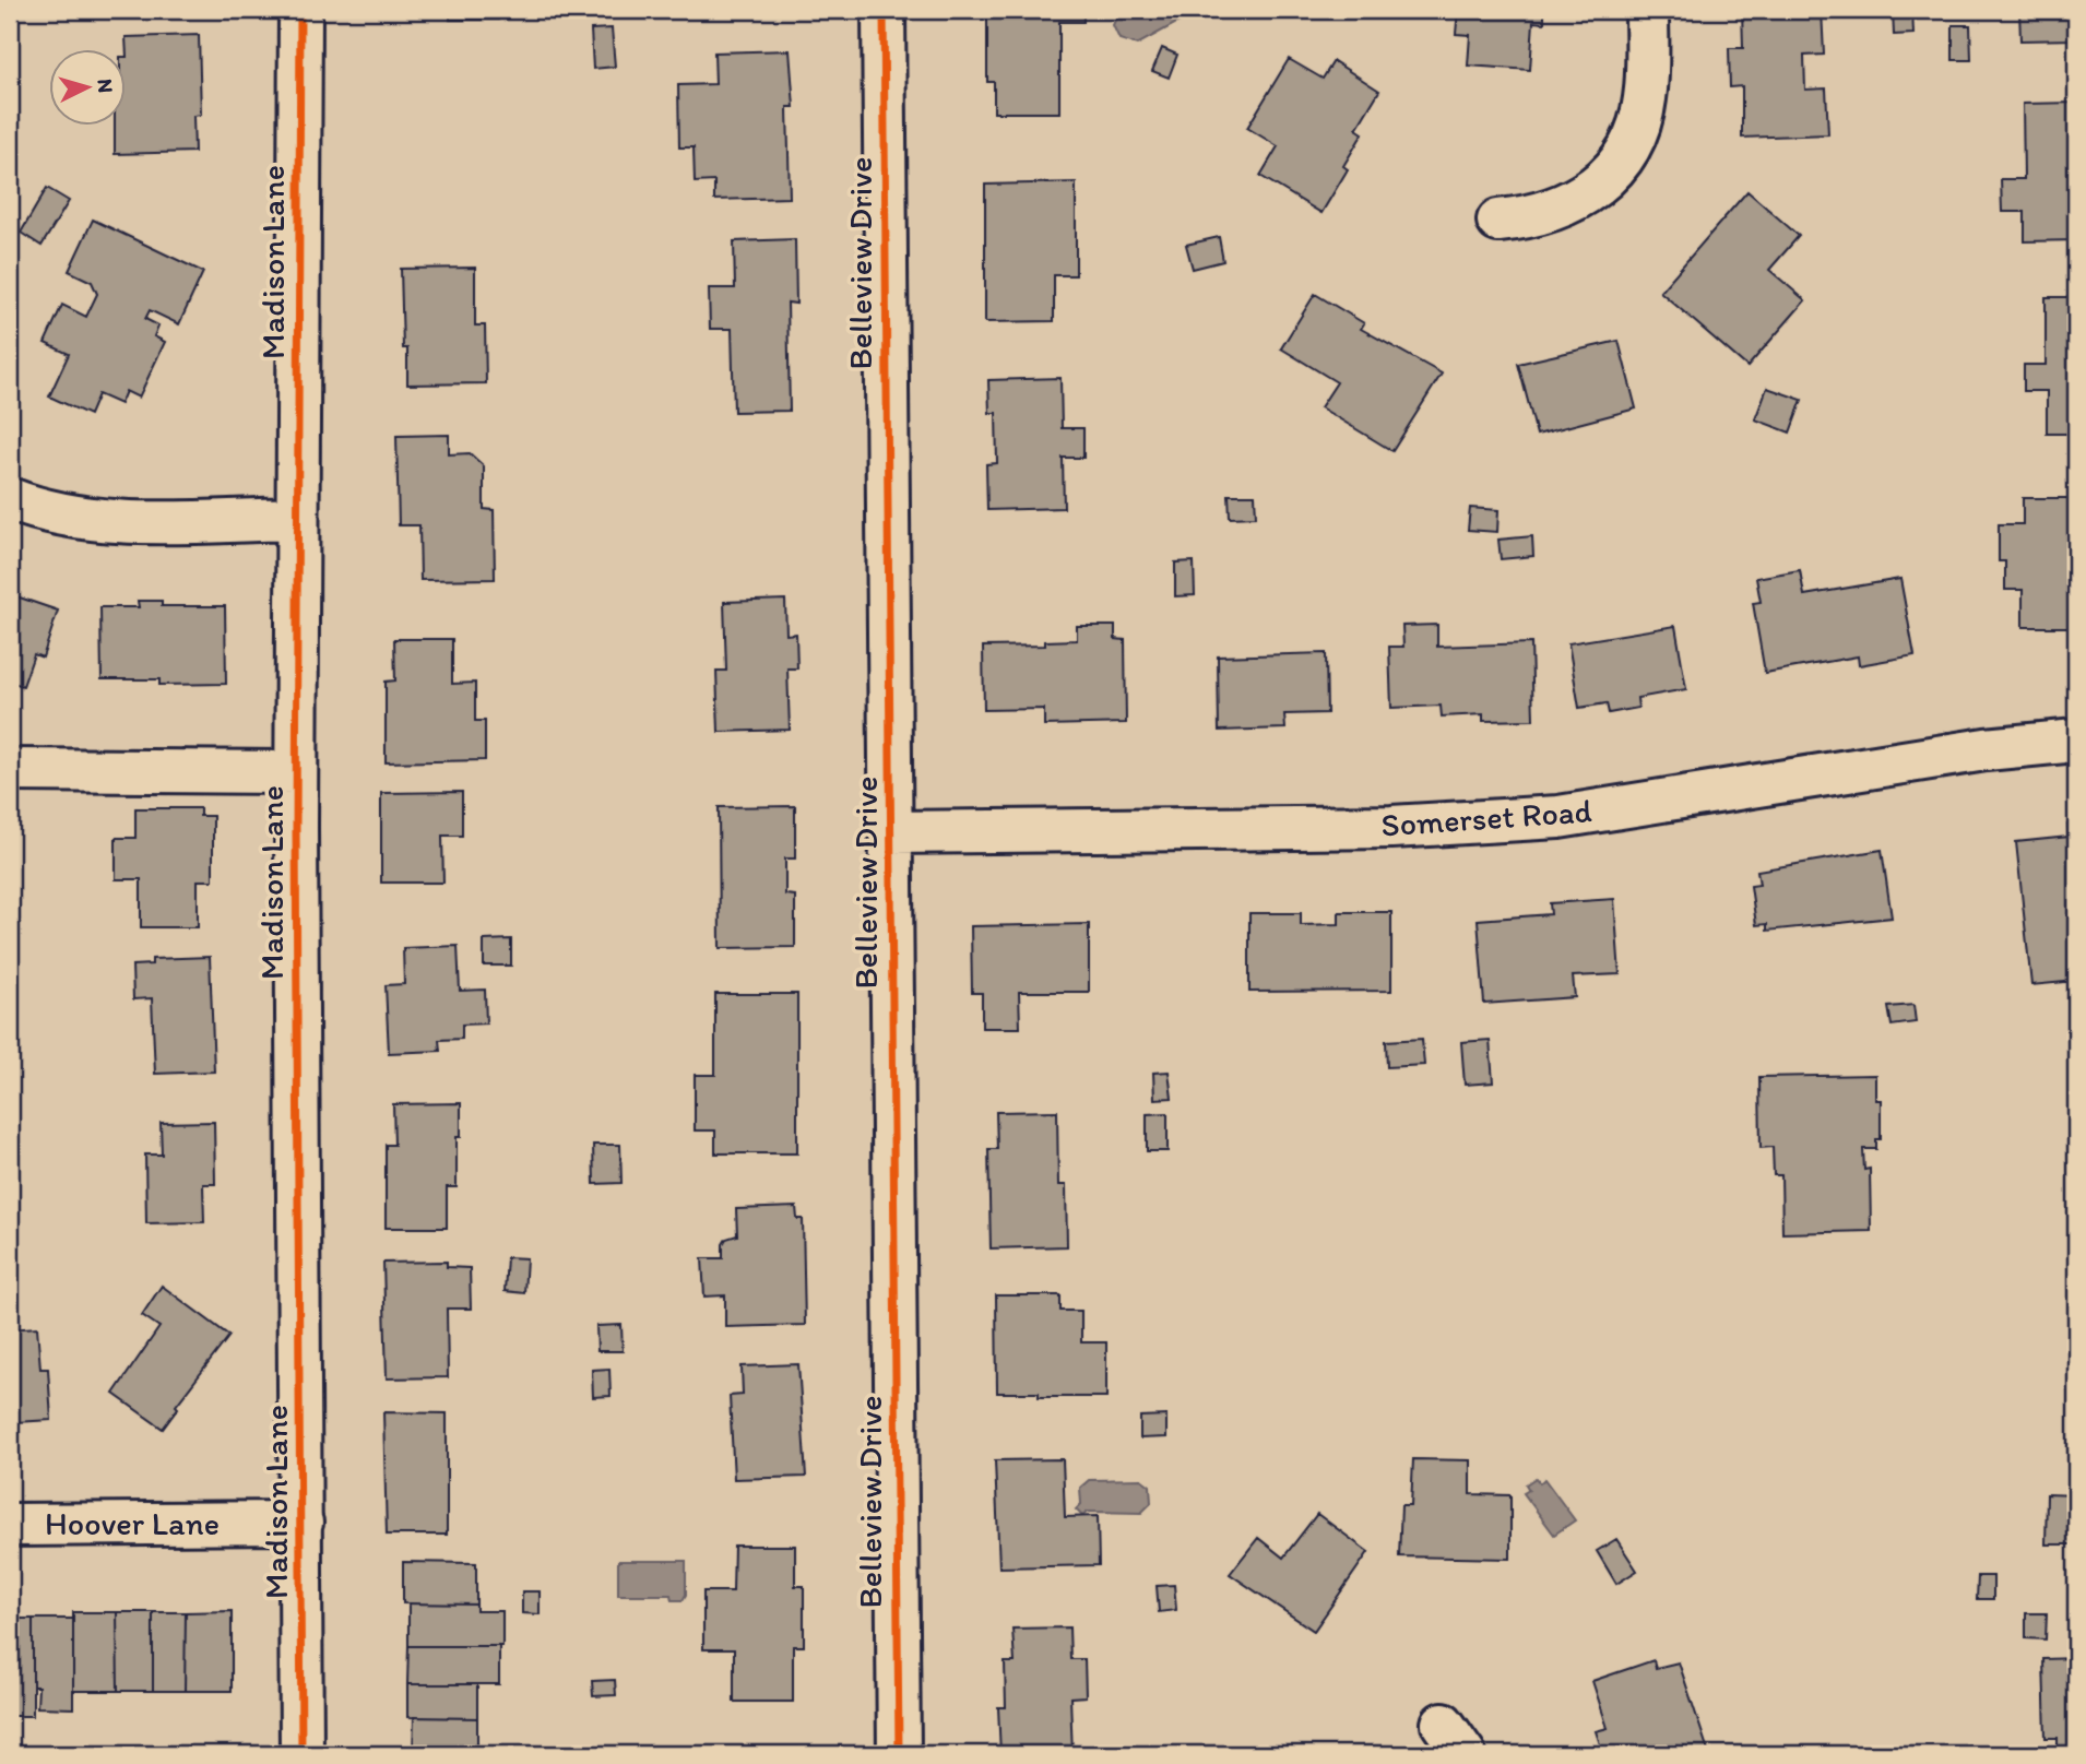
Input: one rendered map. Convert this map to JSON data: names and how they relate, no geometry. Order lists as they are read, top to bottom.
{
  "streets": {
    "street": [
      "Madison Lane",
      "Belleview Drive",
      "Somerset Road",
      "Hoover Lane"
    ]
  },
  "crossings": [
    ["Madison Lane", "Hoover Lane"],
    ["Belleview Drive", "Somerset Road"]
  ],
  "north": "right"
}
